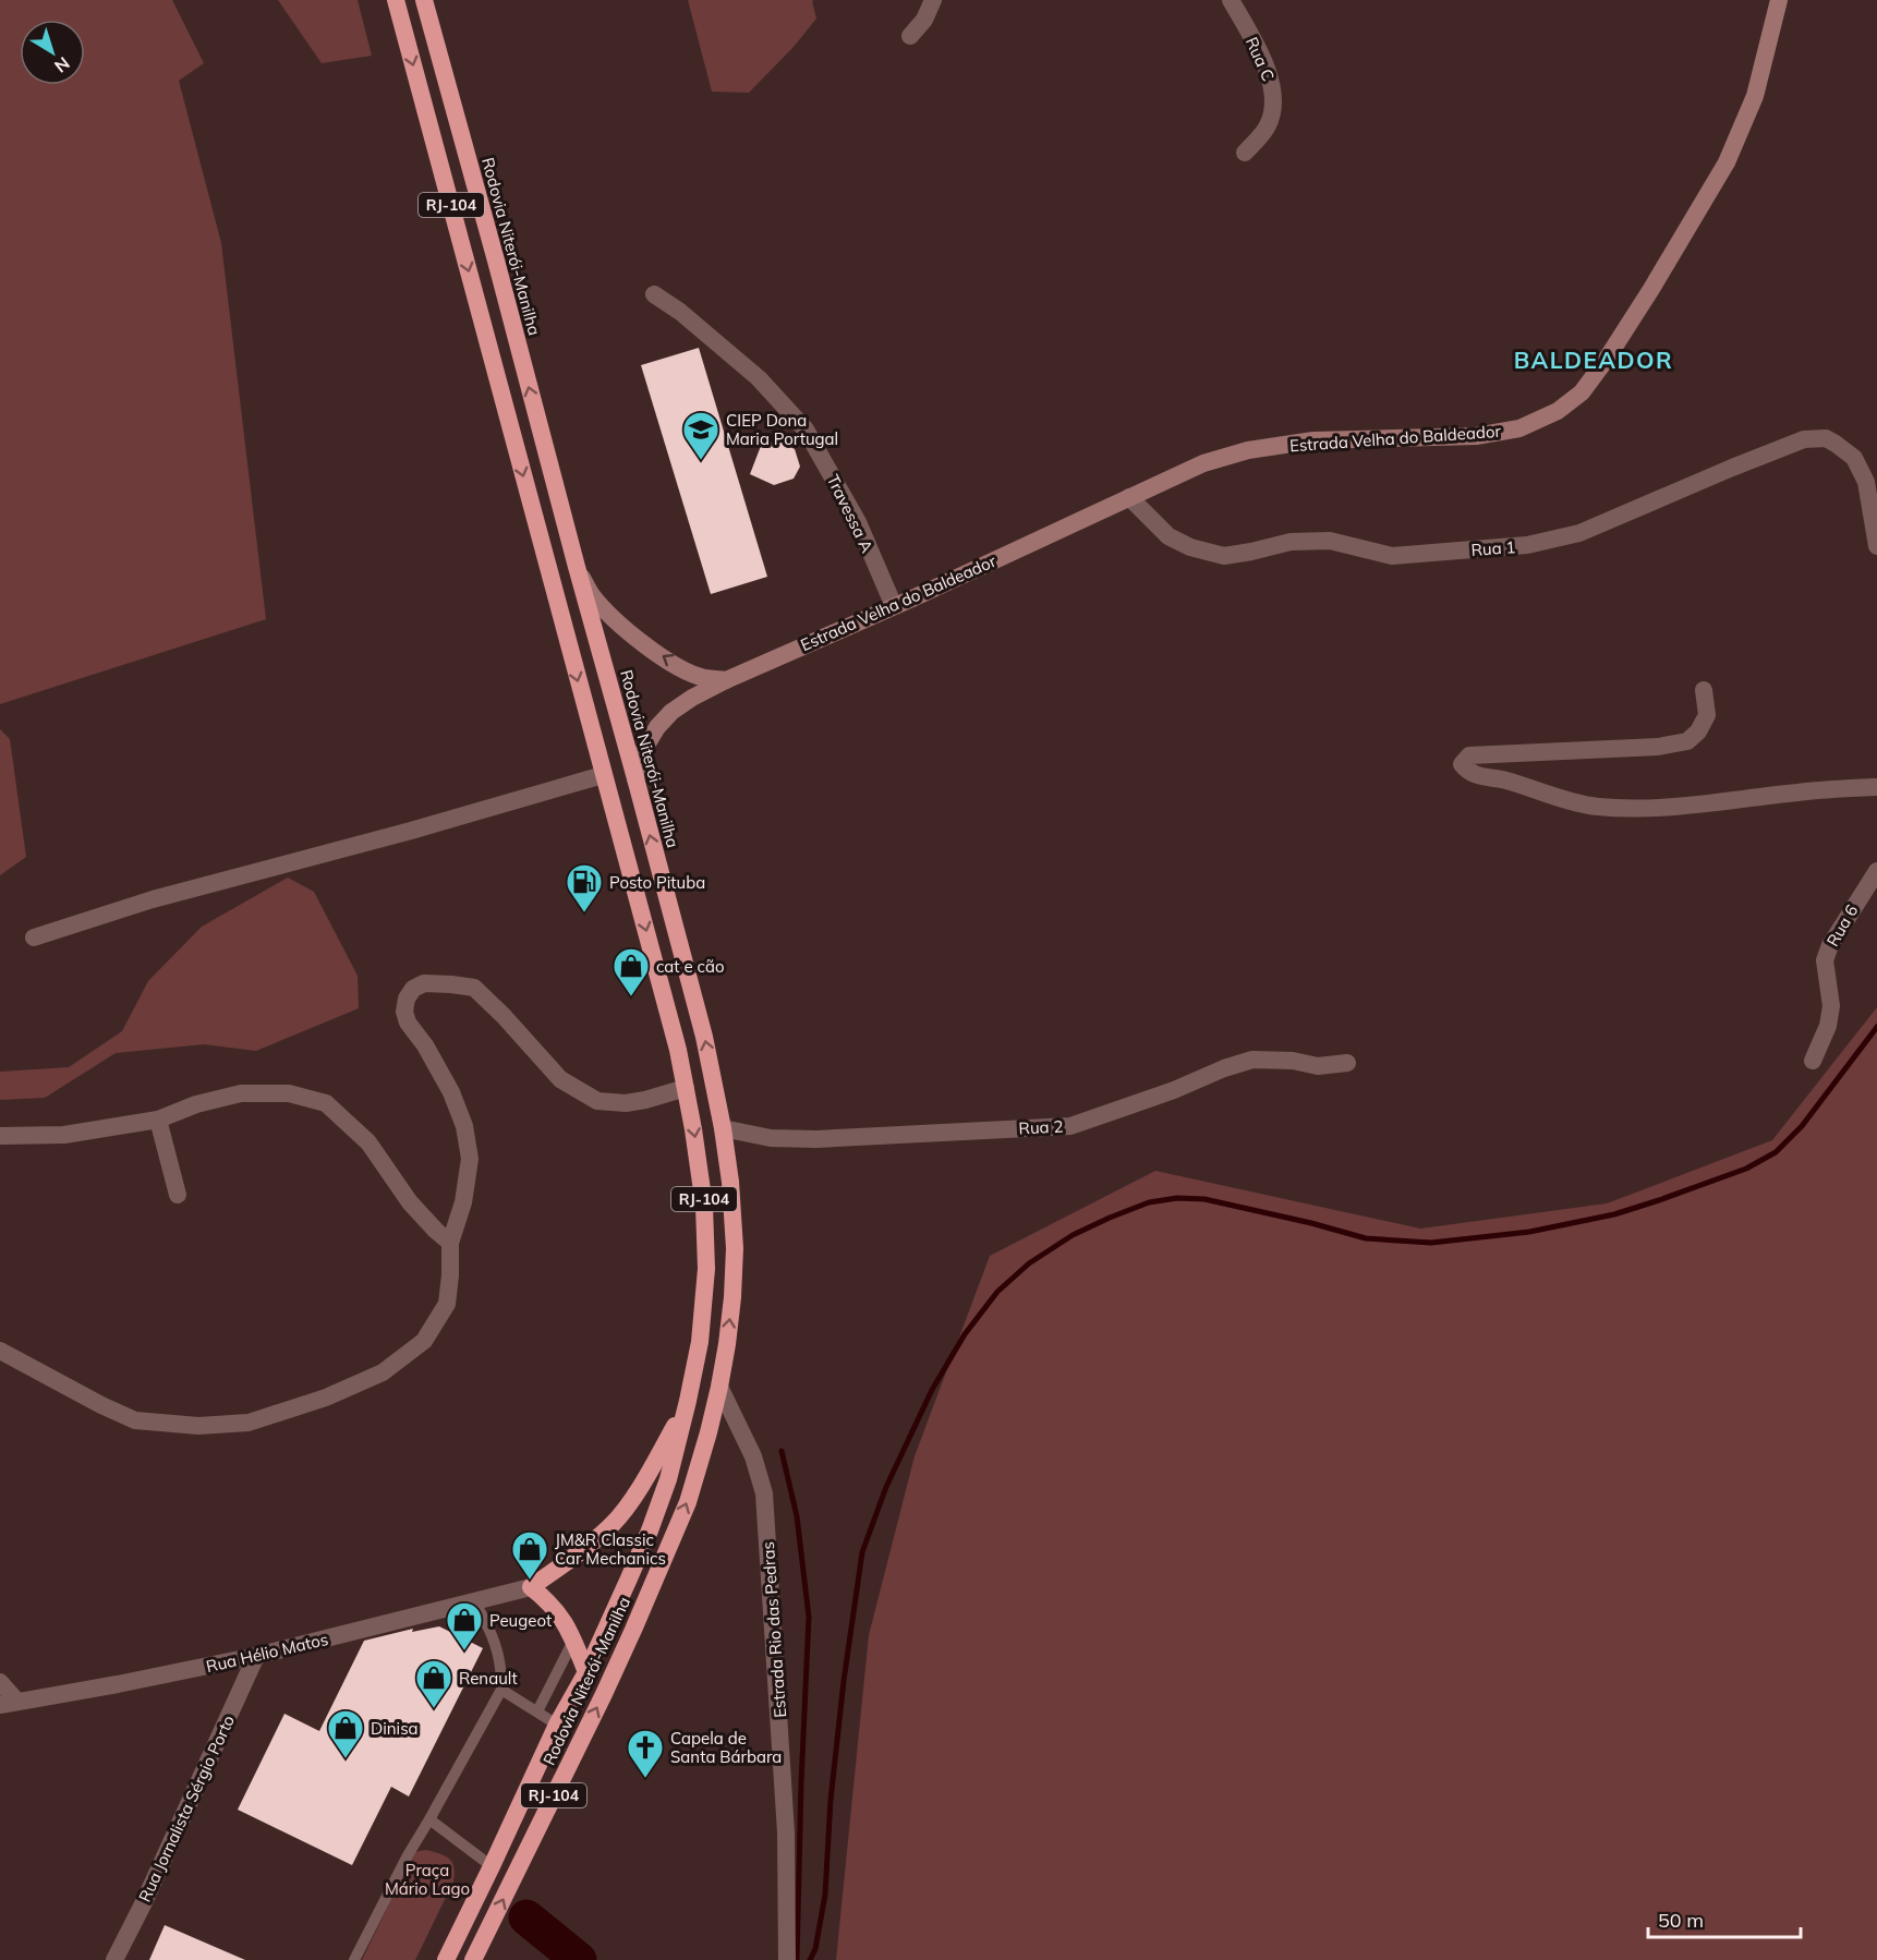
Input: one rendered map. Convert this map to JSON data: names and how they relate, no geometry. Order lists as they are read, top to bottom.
{
  "streets": {
    "highway": ["RJ-104", "Rodovia Niterói-Manilha"],
    "main road": ["Estrada Velha do Baldeador"],
    "street": [
      "Rua C",
      "Travessa A",
      "Rua 1",
      "Rua 6",
      "Rua 2",
      "Estrada Rio das Pedras",
      "Rua Hélio Matos",
      "Rua Jornalista Sérgio Porto"
    ]
  },
  "crossings": [
    ["Rodovia Niterói-Manilha", "Estrada Velha do Baldeador"],
    ["Rodovia Niterói-Manilha", "Rua 2"],
    ["Rodovia Niterói-Manilha", "Estrada Rio das Pedras"],
    ["Estrada Velha do Baldeador", "Travessa A"],
    ["Estrada Velha do Baldeador", "Rua 1"],
    ["Rua Hélio Matos", "Rua Jornalista Sérgio Porto"]
  ],
  "districts": ["BALDEADOR"],
  "parks": ["Praça Mário Lago"],
  "places": {
    "school or university": ["CIEP Dona Maria Portugal"],
    "fuel station": ["Posto Pituba"],
    "shop": [
      "cat e cão",
      "JM&R Classic Car Mechanics",
      "Peugeot",
      "Renault",
      "Dinisa"
    ],
    "church": ["Capela de Santa Bárbara"]
  },
  "scale_bar": "50 m",
  "north": "bottom right"
}
